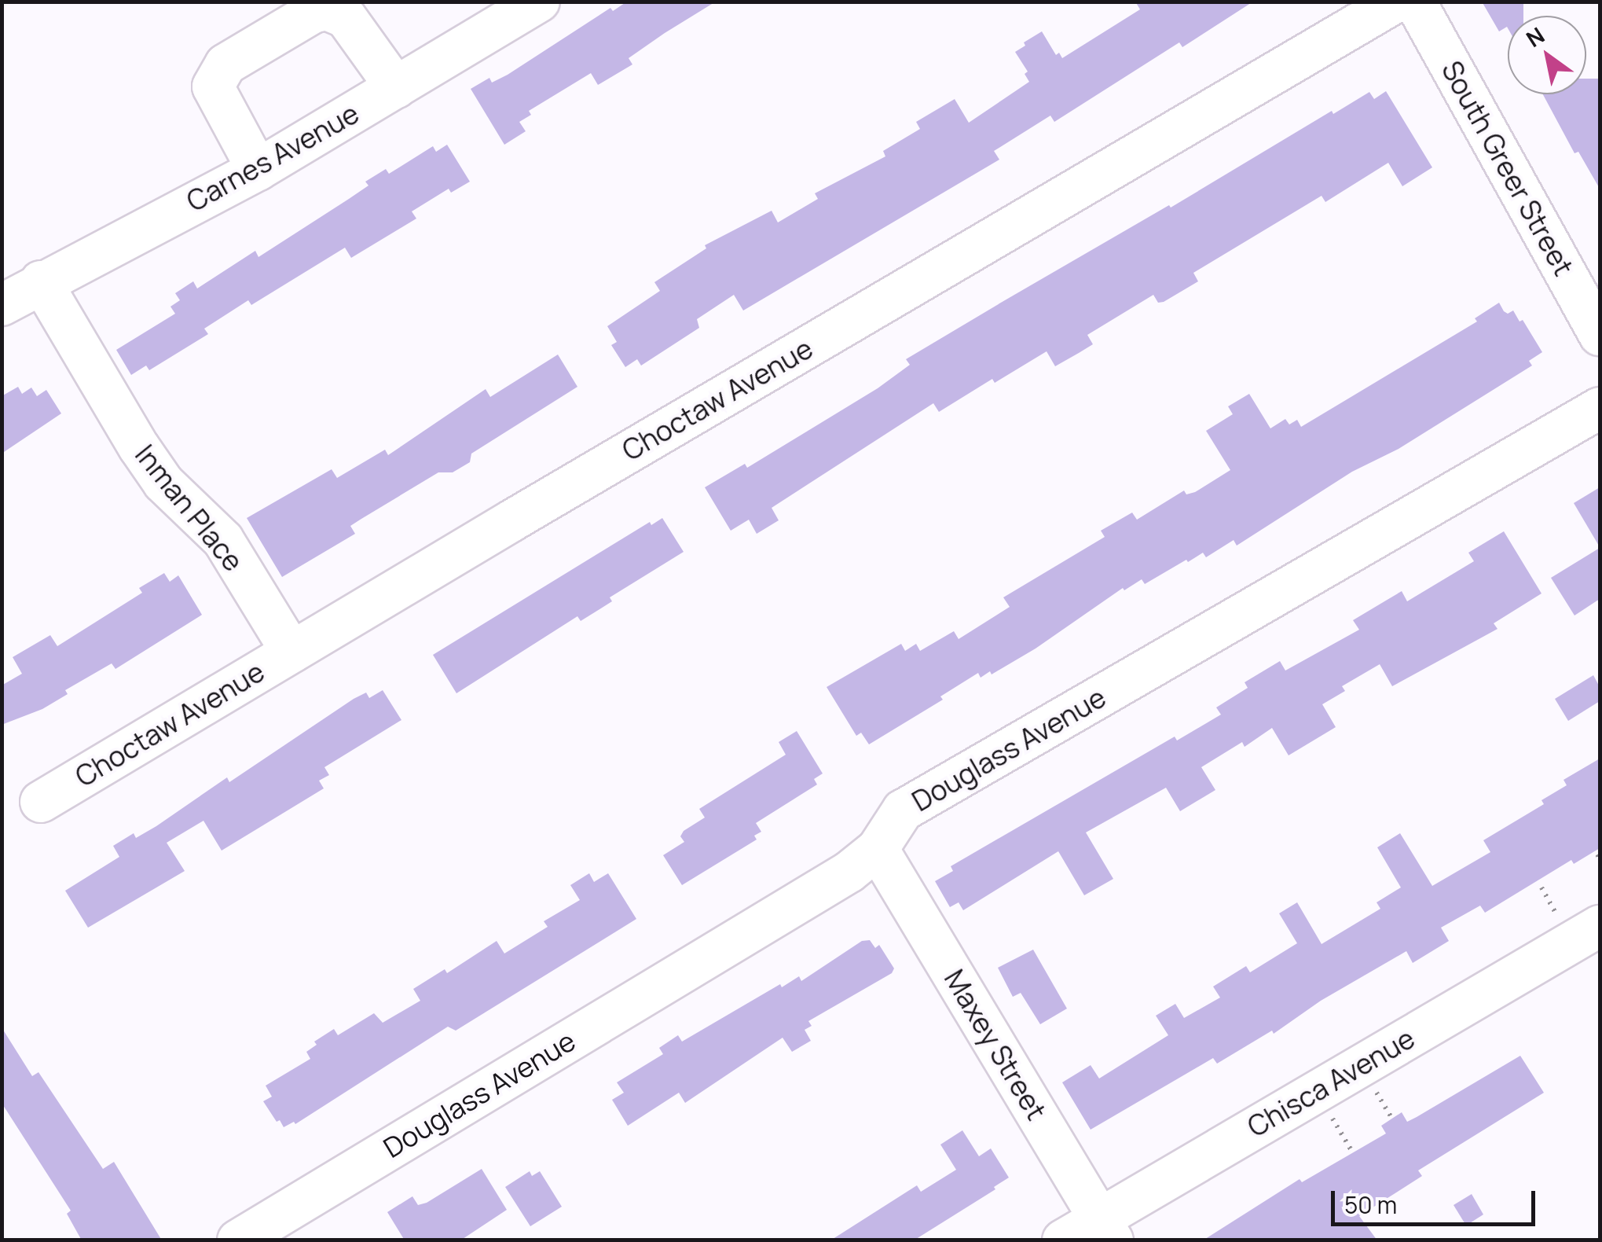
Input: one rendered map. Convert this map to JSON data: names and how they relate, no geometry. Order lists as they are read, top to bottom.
{
  "streets": {
    "street": [
      "Carnes Avenue",
      "South Greer Street",
      "Choctaw Avenue",
      "Inman Place",
      "Douglass Avenue",
      "Maxey Street",
      "Chisca Avenue"
    ]
  },
  "crossings": [
    ["Carnes Avenue", "Inman Place"],
    ["Choctaw Avenue", "Inman Place"],
    ["Douglass Avenue", "Maxey Street"],
    ["Maxey Street", "Chisca Avenue"]
  ],
  "scale_bar": "50 m",
  "north": "top left"
}
